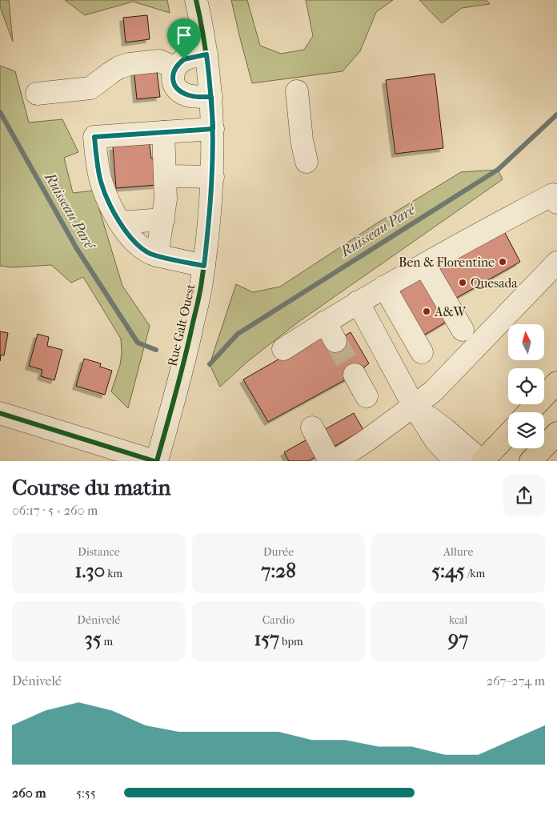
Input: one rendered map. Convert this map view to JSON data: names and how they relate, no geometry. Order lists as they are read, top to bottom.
{
  "streets": {
    "street": ["Rue Galt Ouest"]
  },
  "water": ["Ruisseau Paré"],
  "places": ["Ben & Florentine", "Quesada", "A&W"],
  "north": "top",
  "page": {
    "heading": ["Course du matin", "06:17 · 5 × 260 m"],
    "stats": [
      ["Distance", "1.30 km"],
      ["Durée", "7:28"],
      ["Allure", "5:45 /km"],
      ["Dénivelé", "35 m"],
      ["Cardio", "157 bpm"],
      ["kcal", "97"]
    ],
    "chart": ["Dénivelé", "267–274 m"],
    "list": [
      {
        "name": "260 m",
        "note": "5:55"
      }
    ]
  }
}
